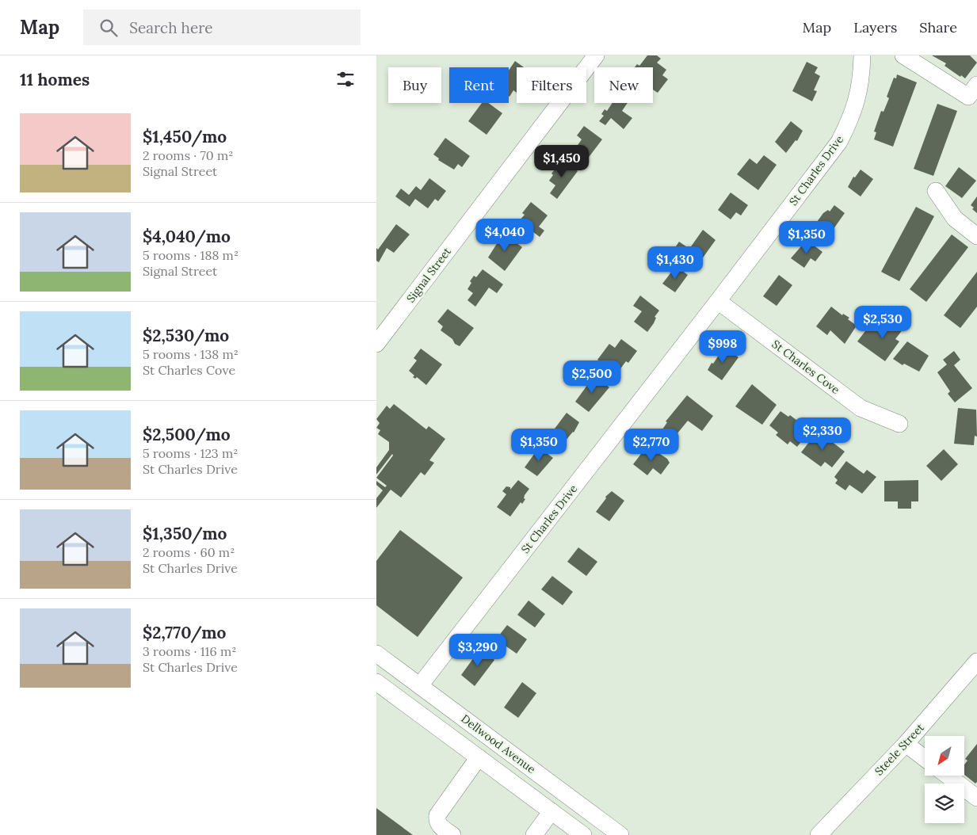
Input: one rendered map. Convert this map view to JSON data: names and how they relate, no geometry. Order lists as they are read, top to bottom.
{
  "streets": {
    "street": [
      "St Charles Drive",
      "Signal Street",
      "St Charles Cove",
      "Dellwood Avenue",
      "Steele Street"
    ]
  },
  "crossings": [
    ["St Charles Drive", "St Charles Cove"],
    ["St Charles Drive", "Dellwood Avenue"]
  ],
  "north": "bottom left",
  "page": {
    "header": "Map",
    "search": "Search here",
    "nav": ["Map", "Layers", "Share"],
    "heading": "11 homes",
    "chip": [
      "Buy",
      "Rent",
      "Filters",
      "New"
    ],
    "list": [
      {
        "name": "$1,450/mo",
        "note": "2 rooms · 70 m² · Signal Street"
      },
      {
        "name": "$4,040/mo",
        "note": "5 rooms · 188 m² · Signal Street"
      },
      {
        "name": "$2,530/mo",
        "note": "5 rooms · 138 m² · St Charles Cove"
      },
      {
        "name": "$2,500/mo",
        "note": "5 rooms · 123 m² · St Charles Drive"
      },
      {
        "name": "$1,350/mo",
        "note": "2 rooms · 60 m² · St Charles Drive"
      },
      {
        "name": "$2,770/mo",
        "note": "3 rooms · 116 m² · St Charles Drive"
      }
    ],
    "price": [
      "$1,450",
      "$4,040",
      "$1,350",
      "$1,430",
      "$2,530",
      "$998",
      "$2,500",
      "$2,330",
      "$1,350",
      "$2,770",
      "$3,290"
    ]
  }
}
